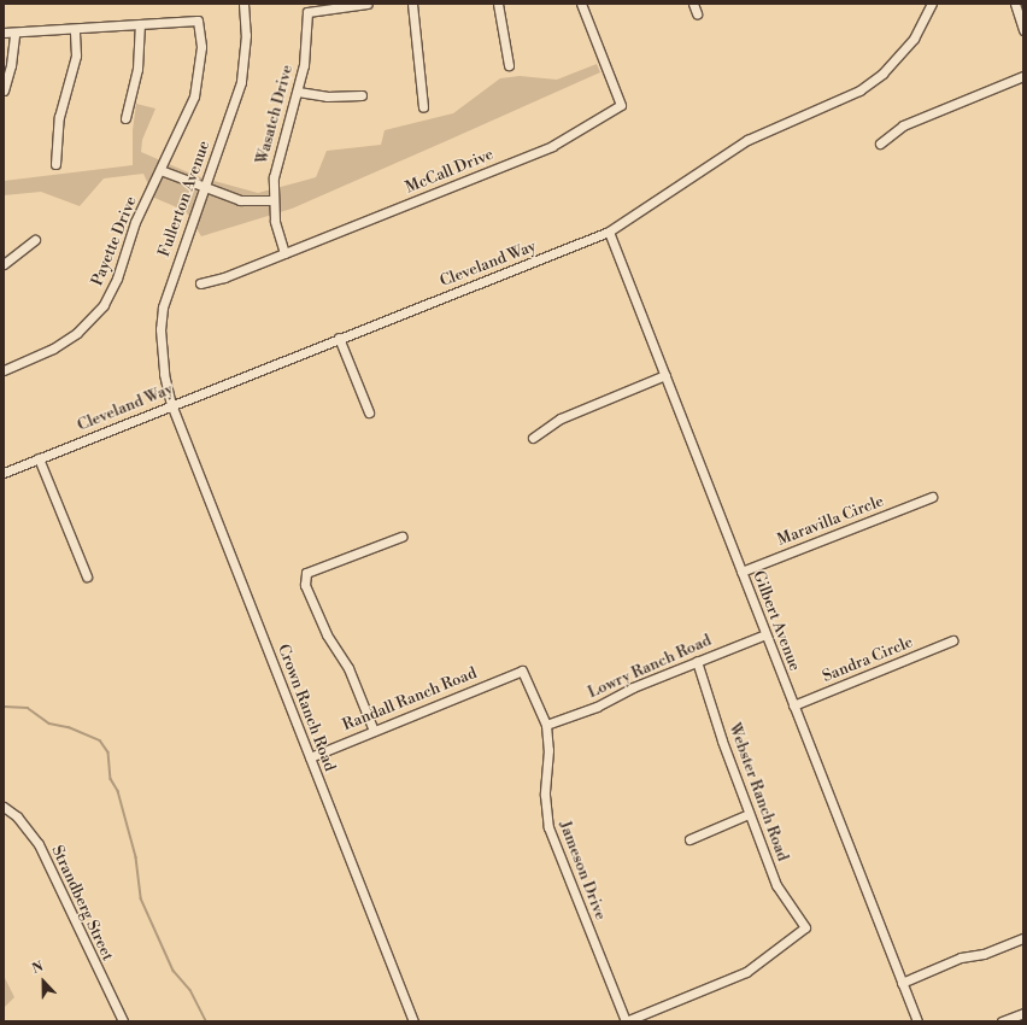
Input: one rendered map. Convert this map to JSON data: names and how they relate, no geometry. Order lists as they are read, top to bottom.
{
  "streets": {
    "street": [
      "Wasatch Drive",
      "McCall Drive",
      "Fullerton Avenue",
      "Payette Drive",
      "Cleveland Way",
      "Maravilla Circle",
      "Gilbert Avenue",
      "Sandra Circle",
      "Lowry Ranch Road",
      "Randall Ranch Road",
      "Crown Ranch Road",
      "Webster Ranch Road",
      "Jameson Drive",
      "Strandberg Street"
    ]
  },
  "crossings": [
    ["Wasatch Drive", "McCall Drive"],
    ["Fullerton Avenue", "Cleveland Way"],
    ["Fullerton Avenue", "Crown Ranch Road"],
    ["Cleveland Way", "Gilbert Avenue"],
    ["Cleveland Way", "Crown Ranch Road"],
    ["Maravilla Circle", "Gilbert Avenue"],
    ["Gilbert Avenue", "Sandra Circle"],
    ["Gilbert Avenue", "Lowry Ranch Road"],
    ["Lowry Ranch Road", "Webster Ranch Road"],
    ["Lowry Ranch Road", "Jameson Drive"],
    ["Randall Ranch Road", "Crown Ranch Road"],
    ["Randall Ranch Road", "Jameson Drive"],
    ["Webster Ranch Road", "Jameson Drive"]
  ],
  "north": "top"
}
